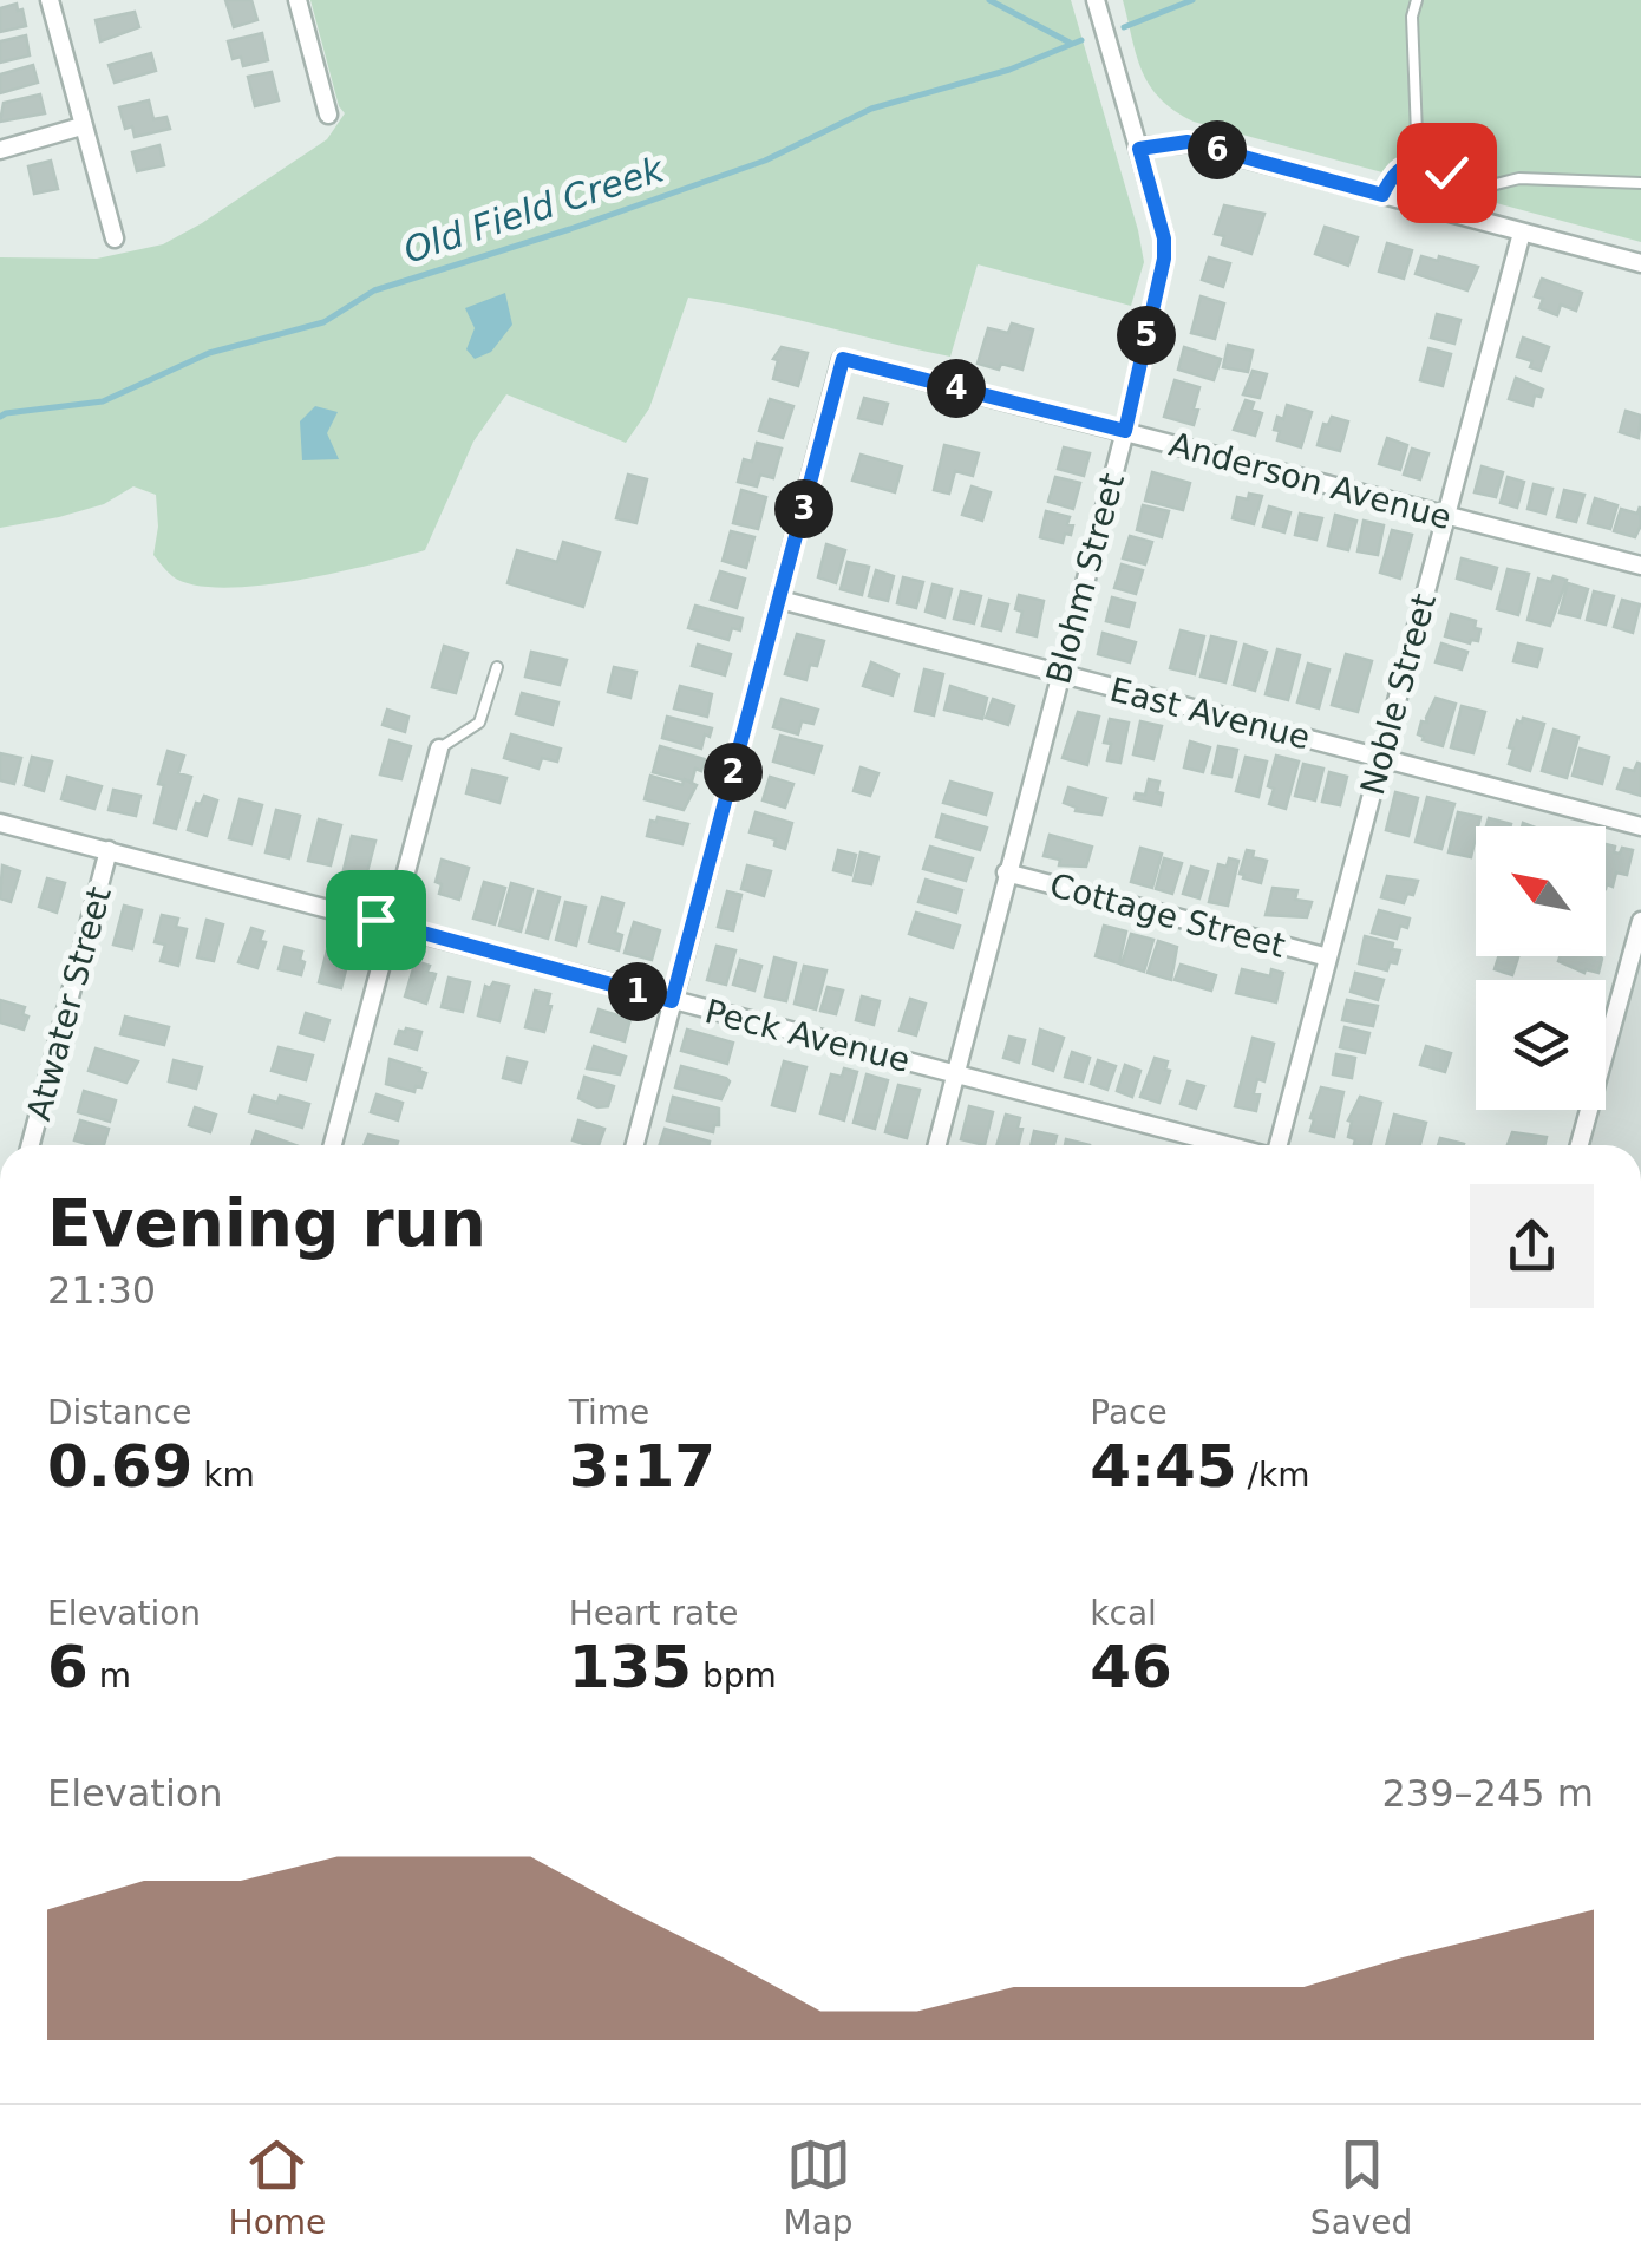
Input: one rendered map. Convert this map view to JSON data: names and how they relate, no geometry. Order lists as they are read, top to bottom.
{
  "streets": {
    "street": [
      "Anderson Avenue",
      "Blohm Street",
      "Noble Street",
      "East Avenue",
      "Cottage Street",
      "Atwater Street",
      "Peck Avenue"
    ]
  },
  "crossings": [
    ["Anderson Avenue", "Blohm Street"],
    ["Anderson Avenue", "Noble Street"],
    ["Anderson Avenue", "East Avenue"],
    ["Blohm Street", "East Avenue"],
    ["Blohm Street", "Cottage Street"],
    ["Blohm Street", "Peck Avenue"],
    ["Noble Street", "East Avenue"],
    ["Noble Street", "Cottage Street"],
    ["Atwater Street", "Peck Avenue"]
  ],
  "water": ["Old Field Creek"],
  "north": "top left",
  "page": {
    "pins": [
      "6",
      "5",
      "4",
      "3",
      "2",
      "1"
    ],
    "heading": ["Evening run", "21:30"],
    "stats": [
      ["Distance", "0.69 km"],
      ["Time", "3:17"],
      ["Pace", "4:45 /km"],
      ["Elevation", "6 m"],
      ["Heart rate", "135 bpm"],
      ["kcal", "46"]
    ],
    "chart": ["Elevation", "239–245 m"],
    "tabs": ["Home", "Map", "Saved"]
  }
}
